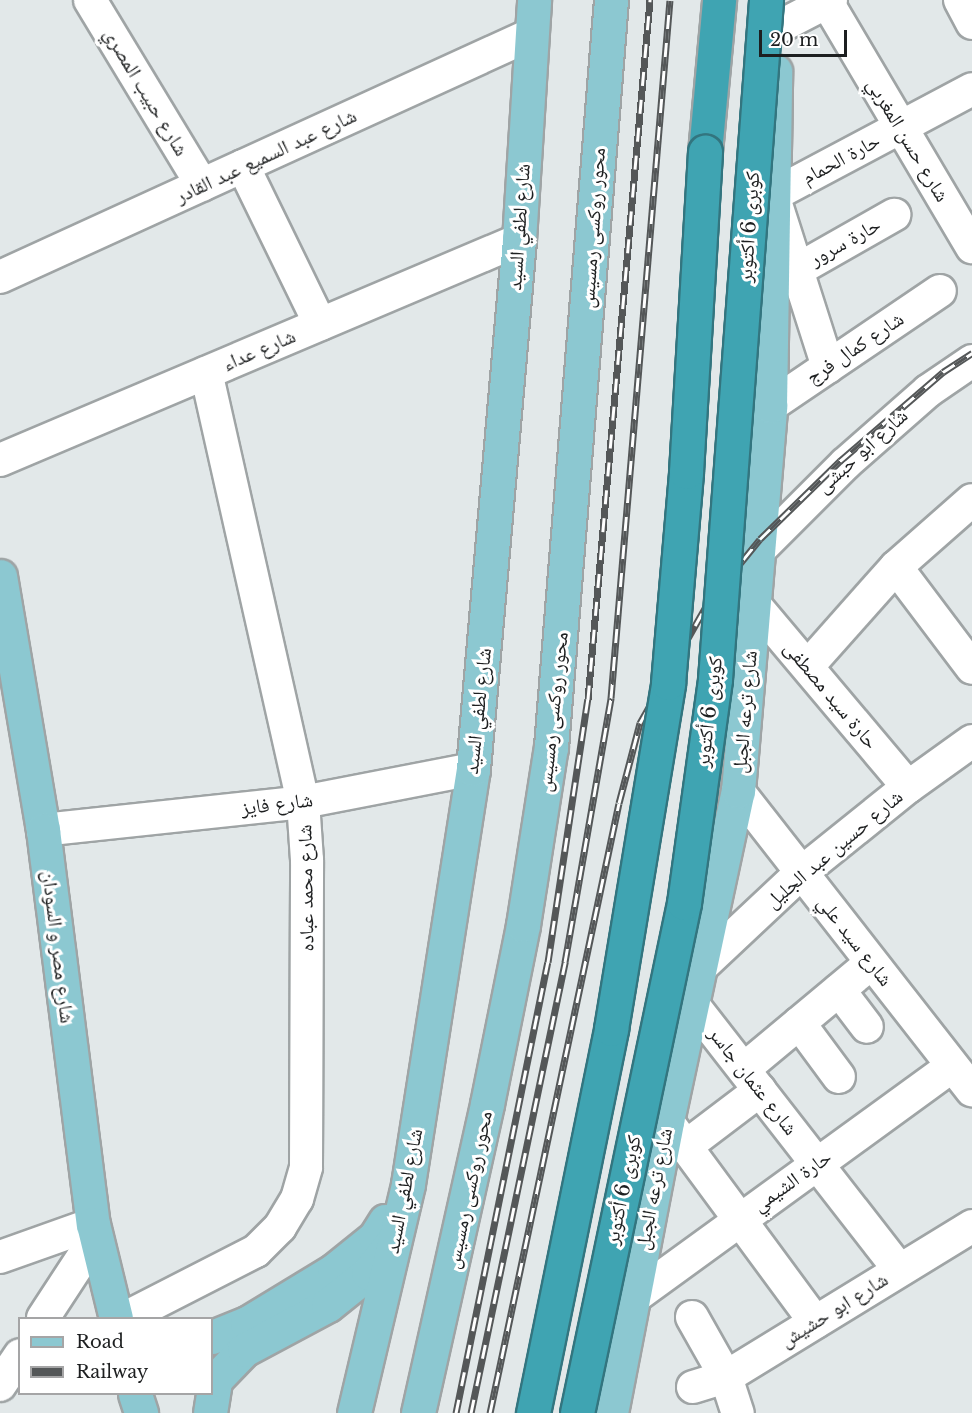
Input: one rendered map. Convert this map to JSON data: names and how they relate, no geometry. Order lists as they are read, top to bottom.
{
  "streets": {
    "highway": ["كوبرى 6 أكتوبر"],
    "main road": [
      "شارع لطفي السيد",
      "محور روكسى رمسيس",
      "شارع ترعه الجبل",
      "شارع مصر و السودان"
    ],
    "street": [
      "شارع حبيب المصري",
      "شارع حسن المغربي",
      "شارع عبد السميع عبد القادر",
      "حارة الحمام",
      "حارة سرور",
      "شارع كمال فرج",
      "شارع عداء",
      "شارع ابو حبشى",
      "حارة سيد مصطفى",
      "شارع فايز",
      "شارع حسين عبد الجليل",
      "شارع محمد عباده",
      "شارع سيد علي",
      "شارع عثمان جاسر",
      "حارة الشيمي",
      "شارع ابو حشيش"
    ]
  },
  "crossings": [
    ["شارع حبيب المصري", "شارع عبد السميع عبد القادر"],
    ["شارع حسن المغربي", "حارة الحمام"],
    ["شارع عبد السميع عبد القادر", "شارع لطفي السيد"],
    ["حارة الحمام", "شارع ترعه الجبل"],
    ["شارع لطفي السيد", "شارع عداء"],
    ["شارع لطفي السيد", "شارع فايز"],
    ["كوبرى 6 أكتوبر", "شارع ترعه الجبل"],
    ["شارع كمال فرج", "شارع ترعه الجبل"],
    ["شارع عداء", "شارع محمد عباده"],
    ["شارع ابو حبشى", "شارع ترعه الجبل"],
    ["حارة سيد مصطفى", "شارع ترعه الجبل"],
    ["حارة سيد مصطفى", "شارع حسين عبد الجليل"],
    ["شارع ترعه الجبل", "شارع حسين عبد الجليل"],
    ["شارع ترعه الجبل", "شارع سيد علي"],
    ["شارع ترعه الجبل", "شارع عثمان جاسر"],
    ["شارع ترعه الجبل", "حارة الشيمي"],
    ["شارع فايز", "شارع محمد عباده"],
    ["شارع فايز", "شارع مصر و السودان"],
    ["شارع حسين عبد الجليل", "شارع سيد علي"],
    ["شارع سيد علي", "حارة الشيمي"],
    ["شارع عثمان جاسر", "حارة الشيمي"],
    ["شارع عثمان جاسر", "شارع ابو حشيش"]
  ],
  "legend": ["Road", "Railway"],
  "scale_bar": "20 m"
}
